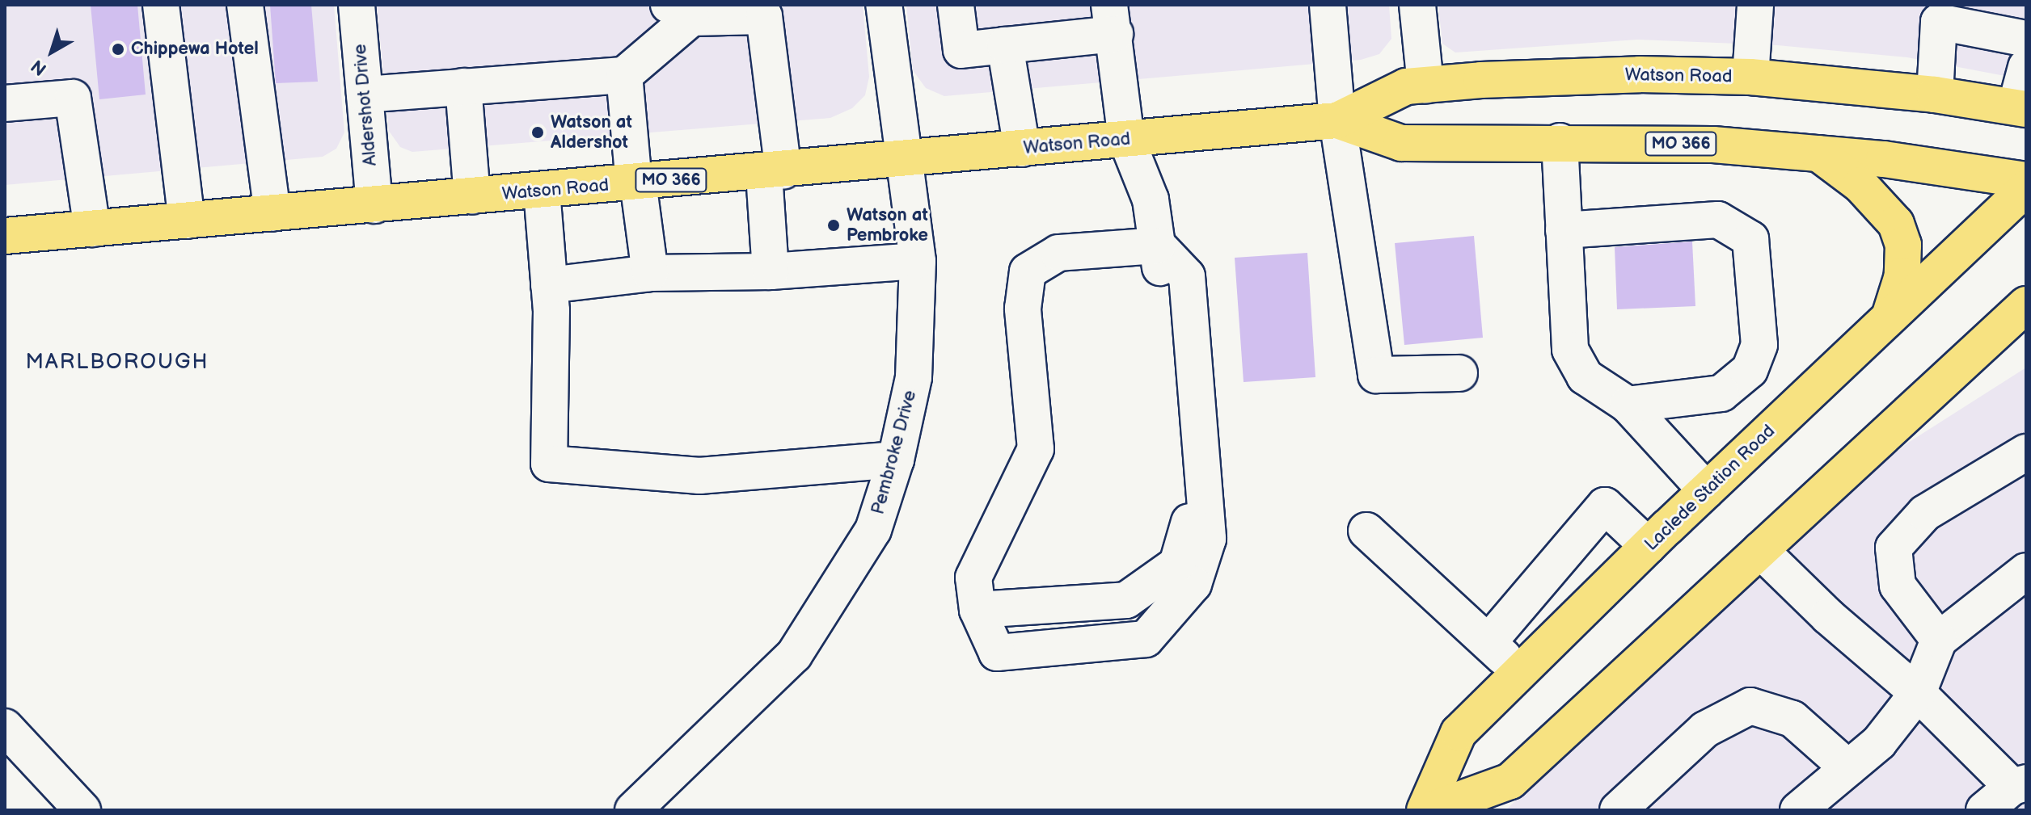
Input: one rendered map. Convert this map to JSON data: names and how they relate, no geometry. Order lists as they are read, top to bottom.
{
  "streets": {
    "main road": ["Watson Road", "MO 366", "Laclede Station Road"],
    "street": ["Aldershot Drive", "Pembroke Drive"]
  },
  "crossings": [
    ["Watson Road", "Aldershot Drive"],
    ["Watson Road", "Pembroke Drive"]
  ],
  "districts": ["MARLBOROUGH"],
  "places": ["Chippewa Hotel", "Watson at Aldershot", "Watson at Pembroke"],
  "north": "bottom left"
}
